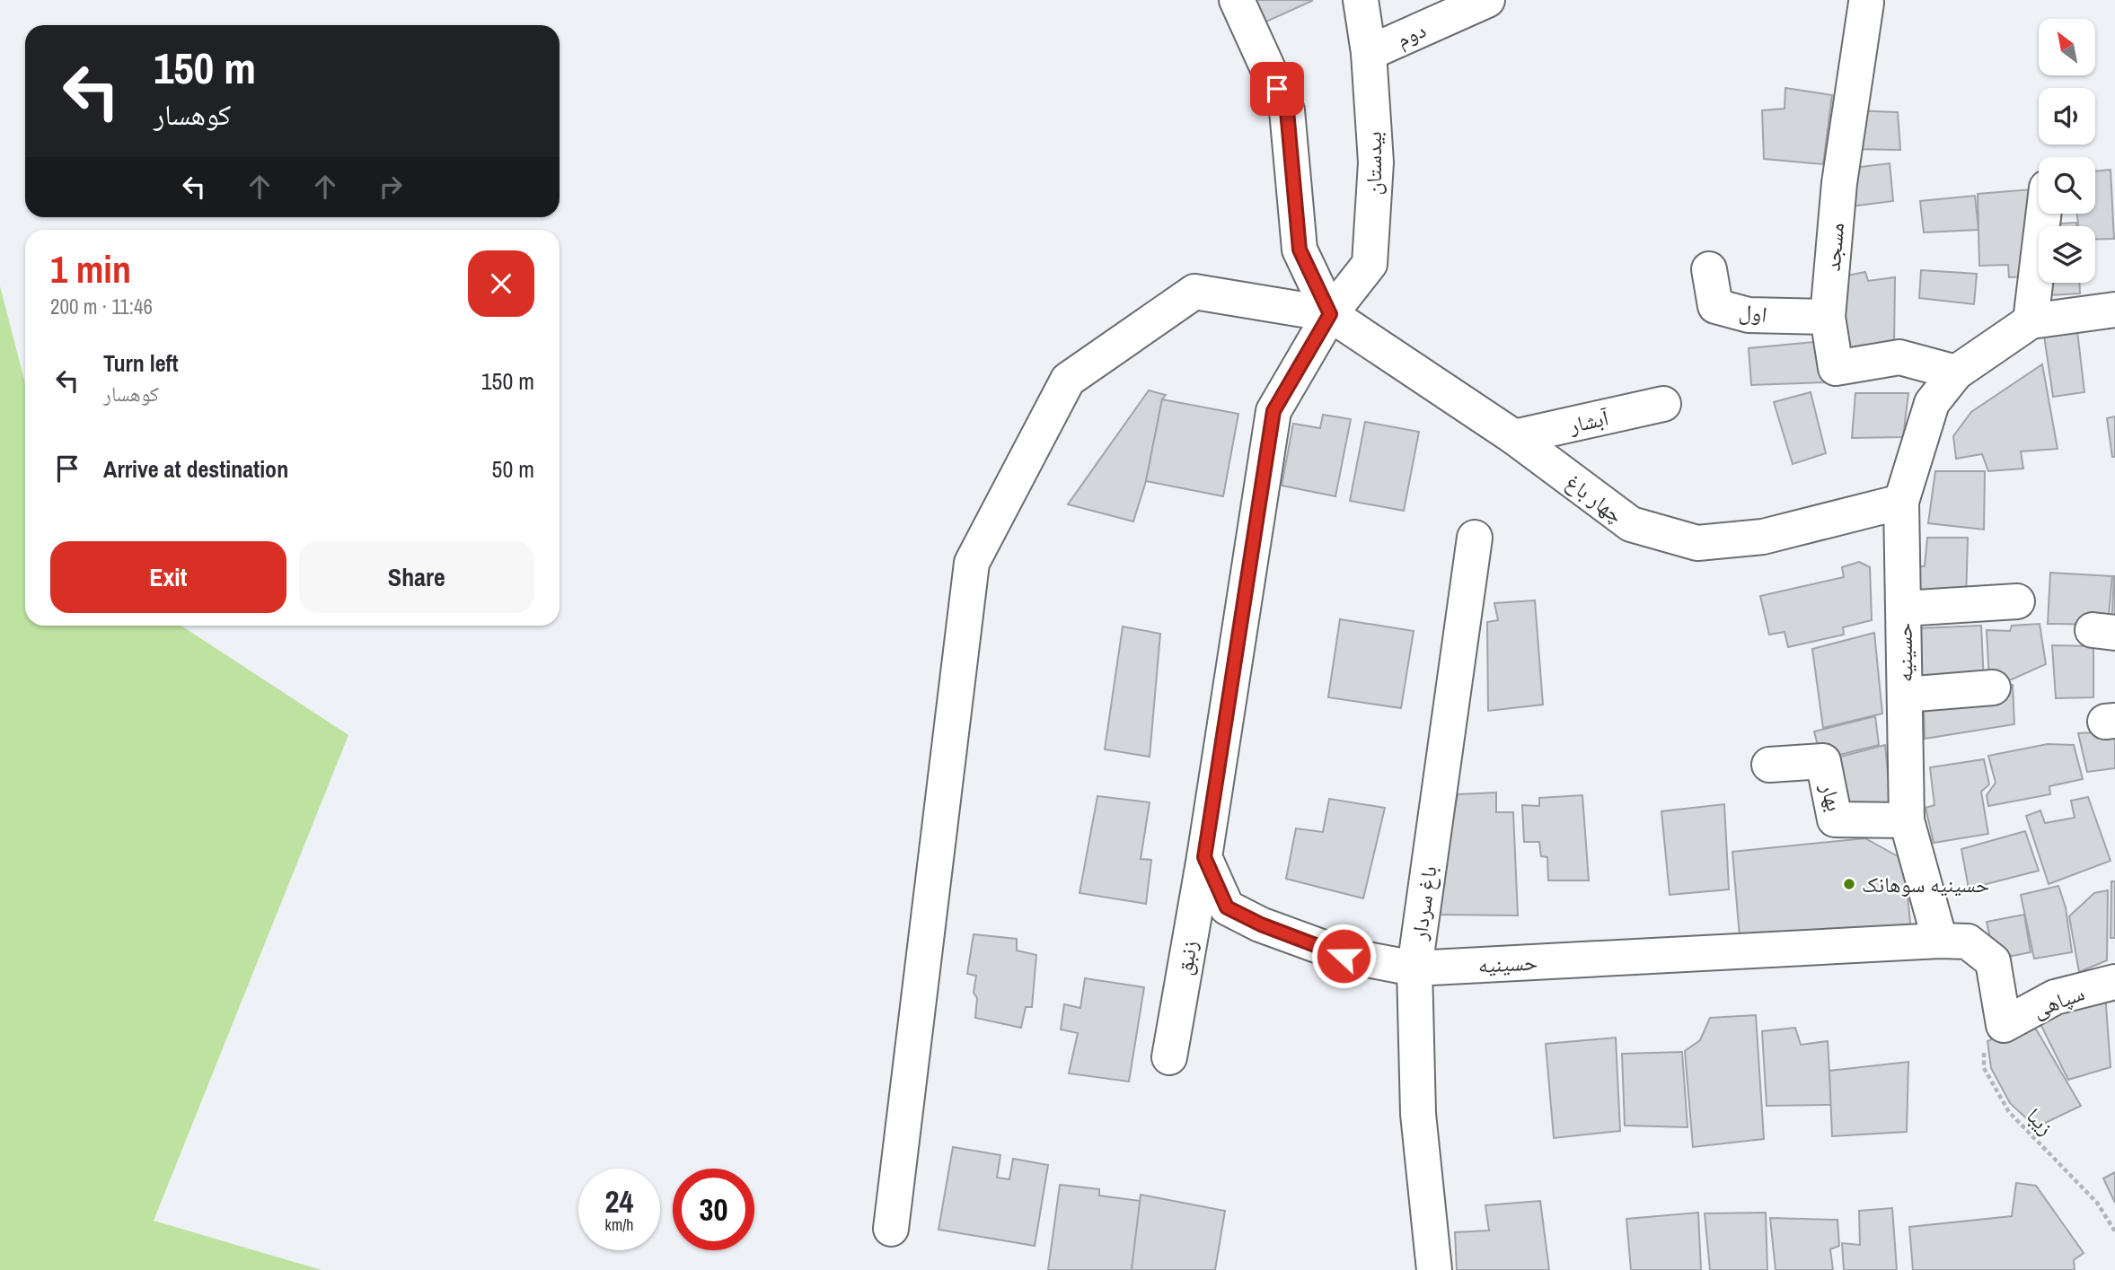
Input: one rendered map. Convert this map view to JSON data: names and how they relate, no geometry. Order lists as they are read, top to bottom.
{
  "streets": {
    "street": [
      "دوم",
      "بیدستان",
      "مسجد",
      "اول",
      "آبشار",
      "چهار باغ",
      "حسینیه",
      "بهار",
      "باغ سردار",
      "زنبق",
      "سپاهی"
    ],
    "path": ["زیبا"]
  },
  "crossings": [
    ["دوم", "بیدستان"],
    ["بیدستان", "چهار باغ"],
    ["بیدستان", "حسینیه"],
    ["بیدستان", "زنبق"],
    ["مسجد", "اول"],
    ["مسجد", "حسینیه"],
    ["آبشار", "چهار باغ"],
    ["چهار باغ", "حسینیه"],
    ["حسینیه", "بهار"],
    ["حسینیه", "باغ سردار"],
    ["حسینیه", "زنبق"],
    ["حسینیه", "سپاهی"],
    ["حسینیه", "زیبا"],
    ["سپاهی", "زیبا"]
  ],
  "places": ["حسینیه سوهانک"],
  "north": "top left",
  "page": {
    "turn": ["150 m", "کوهسار"],
    "heading": ["1 min", "200 m · 11:46"],
    "list": [
      {
        "name": "Turn left",
        "note": "کوهسار",
        "value": "150 m"
      },
      {
        "name": "Arrive at destination",
        "value": "50 m"
      }
    ],
    "buttons": ["Exit", "Share"],
    "speed": "24 km/h",
    "limit": "30"
  }
}
